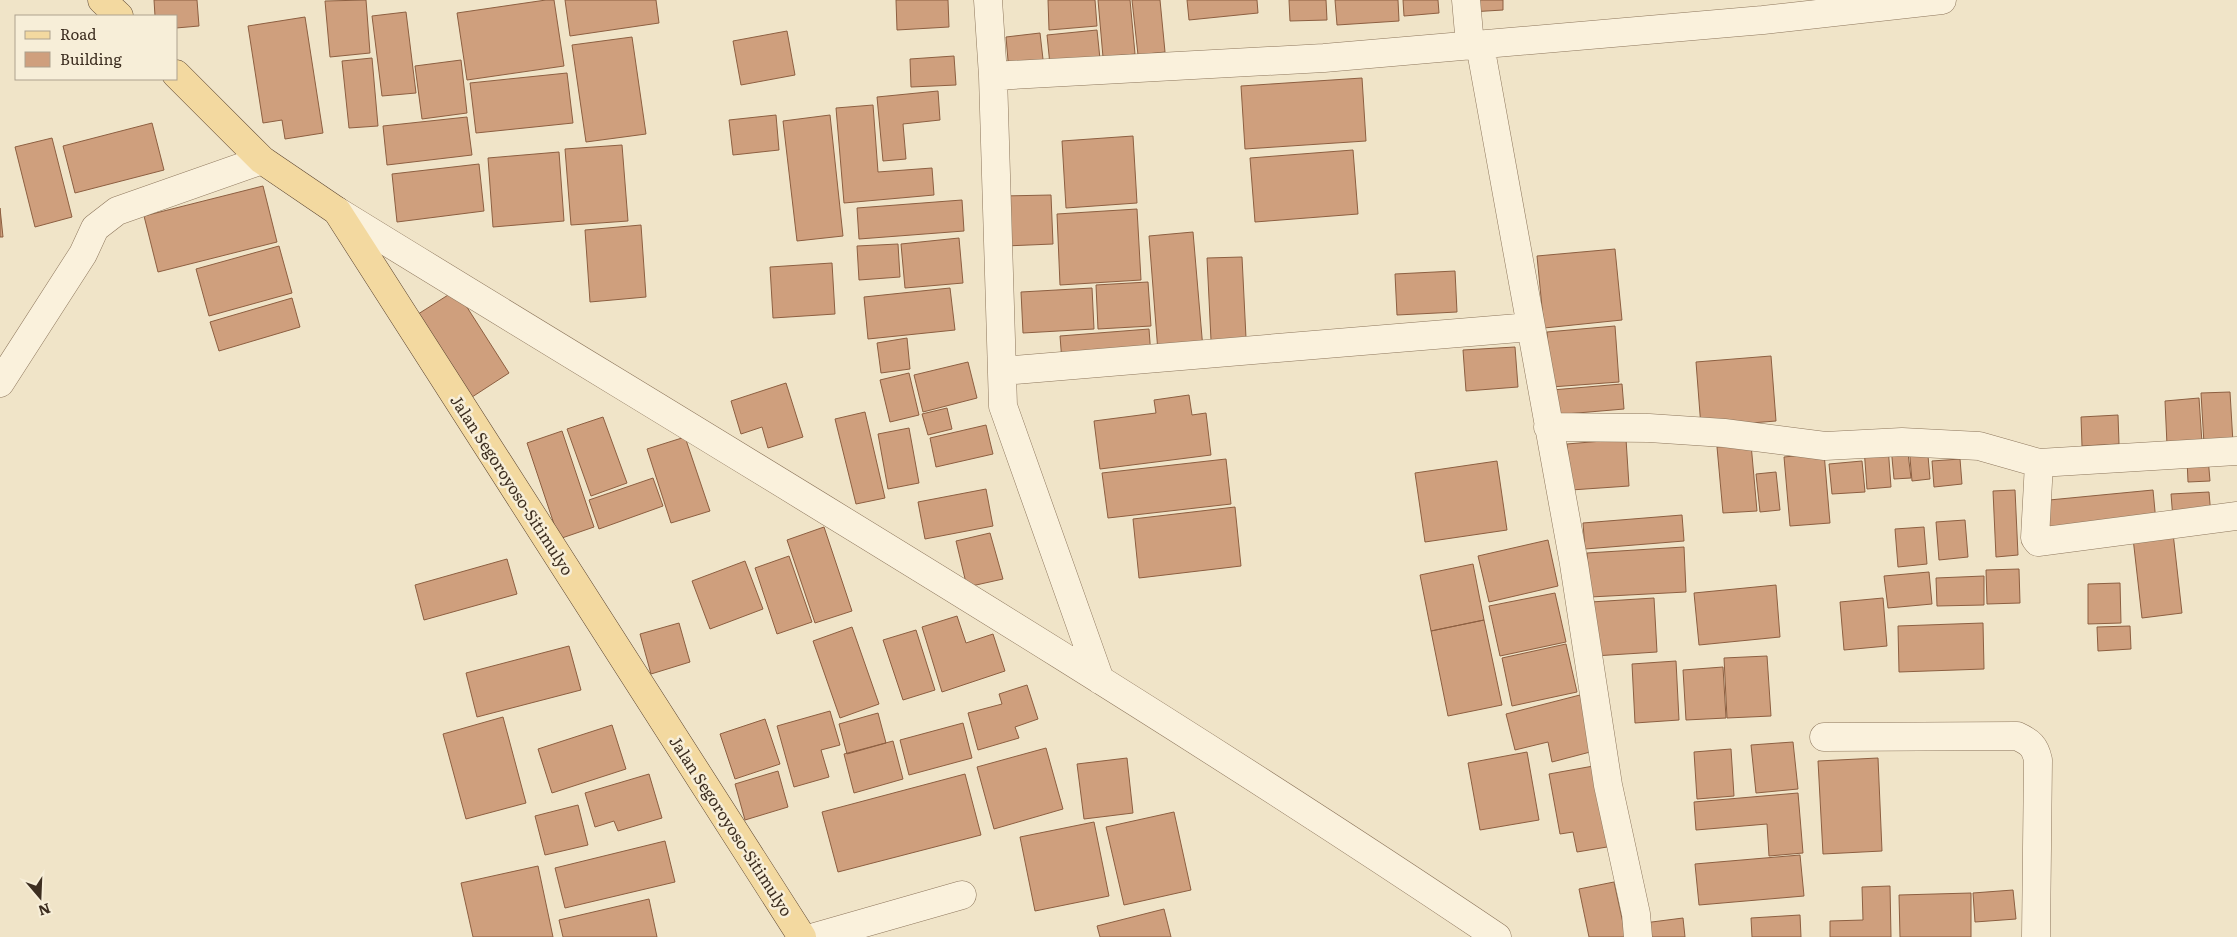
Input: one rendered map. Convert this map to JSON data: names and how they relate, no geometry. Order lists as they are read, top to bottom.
{
  "streets": {
    "main road": ["Jalan Segoroyoso-Sitimulyo"]
  },
  "legend": ["Road", "Building"],
  "north": "bottom"
}
